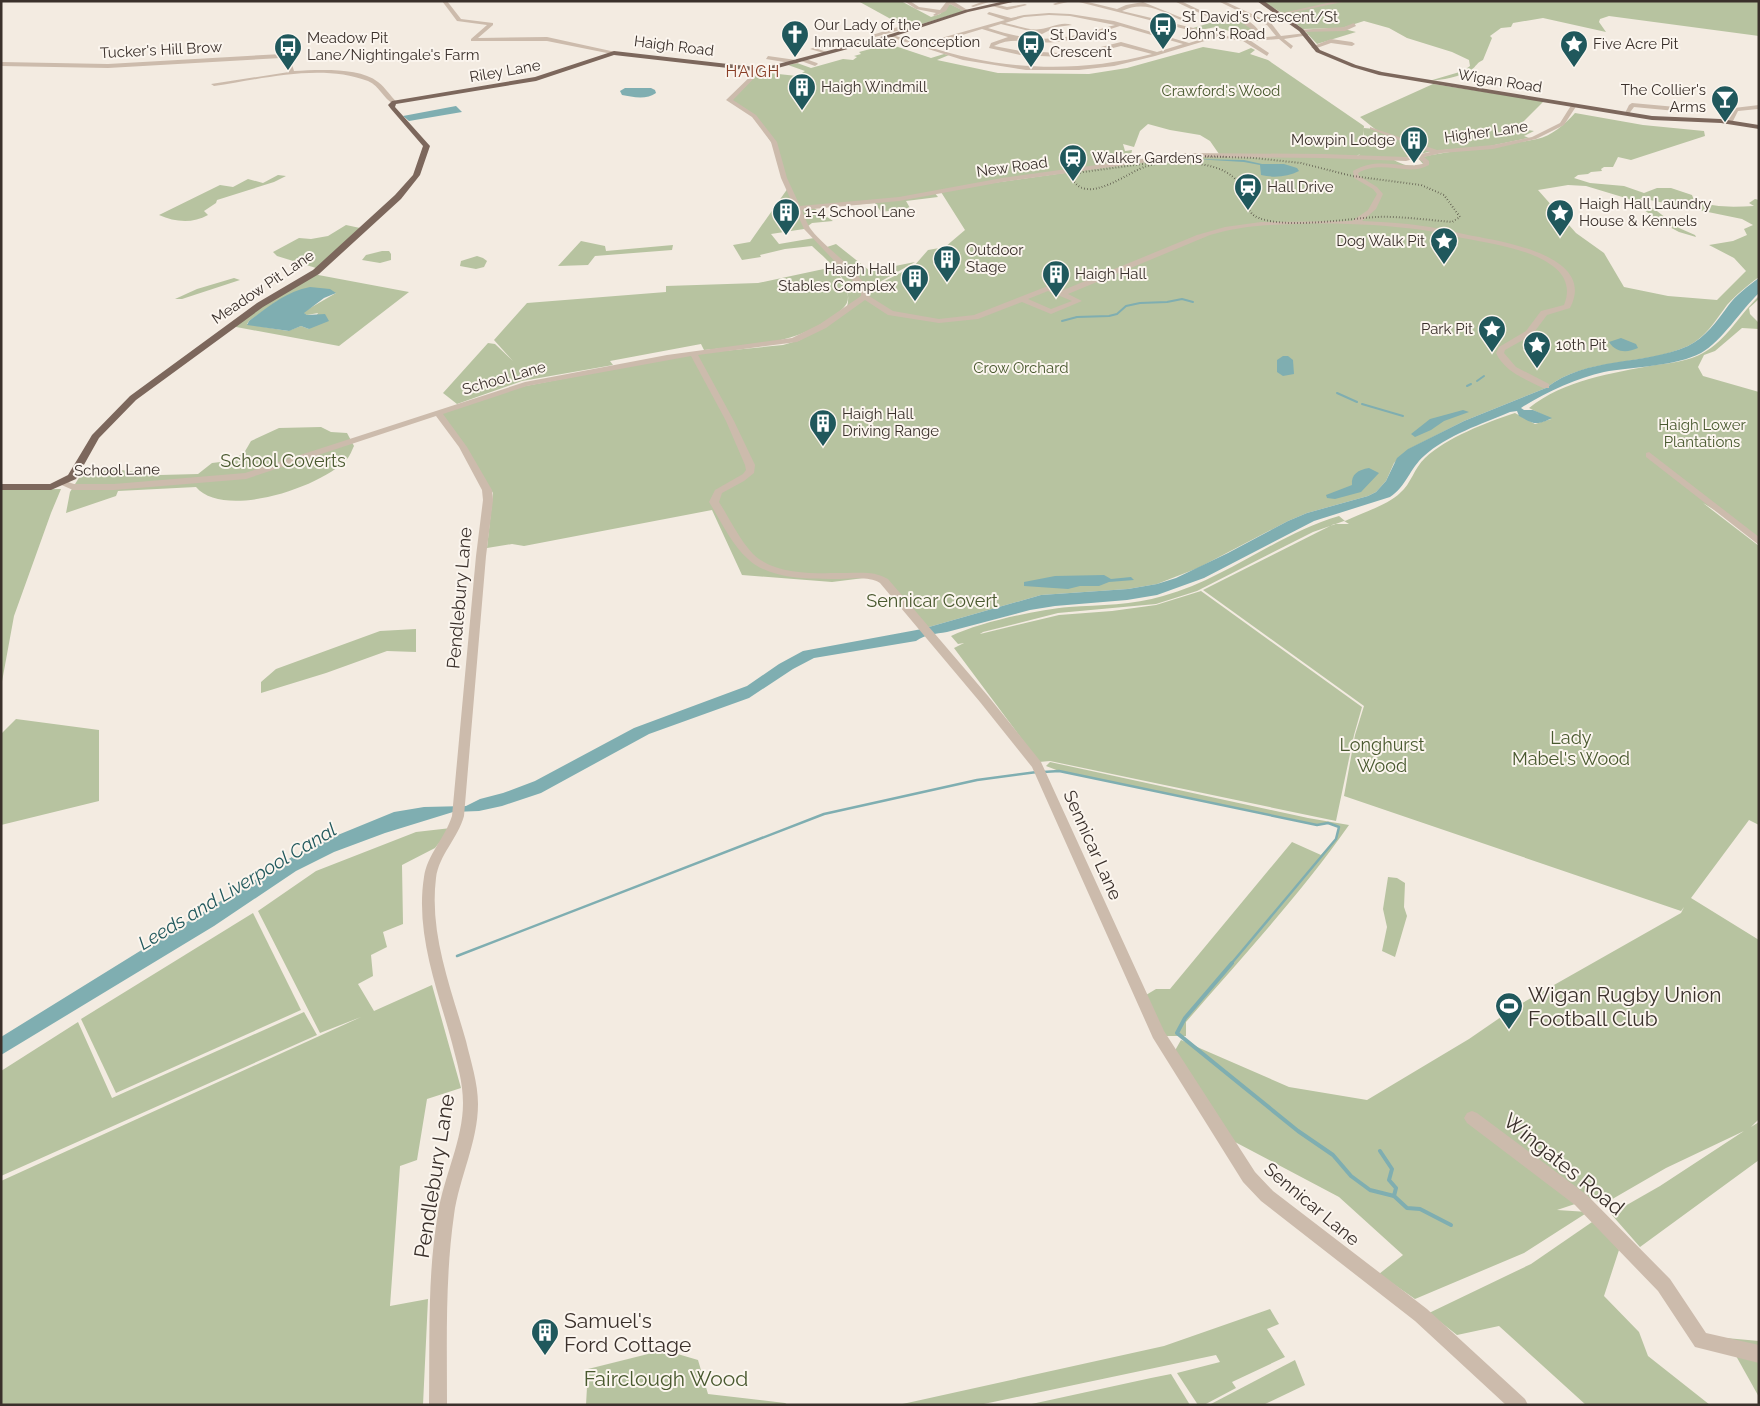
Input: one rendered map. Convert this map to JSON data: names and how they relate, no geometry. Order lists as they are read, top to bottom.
{
  "streets": {
    "main road": [
      "Haigh Road",
      "Riley Lane",
      "Wigan Road",
      "Meadow Pit Lane"
    ],
    "street": [
      "Tucker's Hill Brow",
      "Higher Lane",
      "New Road",
      "School Lane",
      "Pendlebury Lane",
      "Sennicar Lane",
      "Wingates Road"
    ]
  },
  "crossings": [
    ["Haigh Road", "Riley Lane"],
    ["Tucker's Hill Brow", "Meadow Pit Lane"],
    ["Riley Lane", "Meadow Pit Lane"],
    ["Wigan Road", "Higher Lane"],
    ["Higher Lane", "New Road"],
    ["Meadow Pit Lane", "School Lane"],
    ["School Lane", "Pendlebury Lane"],
    ["School Lane", "Sennicar Lane"]
  ],
  "districts": ["HAIGH"],
  "water": ["Leeds and Liverpool Canal"],
  "parks": [
    "Crawford's Wood",
    "Crow Orchard",
    "Haigh Lower Plantations",
    "School Coverts",
    "Sennicar Covert",
    "Lady Mabel's Wood",
    "Longhurst Wood",
    "Fairclough Wood"
  ],
  "places": {
    "bus stop": ["St David's Crescent/St John's Road", "St David's Crescent", "Meadow Pit Lane/Nightingale's Farm"],
    "church": ["Our Lady of the Immaculate Conception"],
    "place": [
      "Five Acre Pit",
      "Haigh Hall Laundry House & Kennels",
      "Dog Walk Pit",
      "Park Pit",
      "10th Pit"
    ],
    "building": [
      "Haigh Windmill",
      "Mowpin Lodge",
      "1-4 School Lane",
      "Outdoor Stage",
      "Haigh Hall",
      "Haigh Hall Stables Complex",
      "Haigh Hall Driving Range",
      "Samuel's Ford Cottage"
    ],
    "bar": ["The Collier's Arms"],
    "station": ["Walker Gardens", "Hall Drive"],
    "sports": ["Wigan Rugby Union Football Club"]
  }
}
